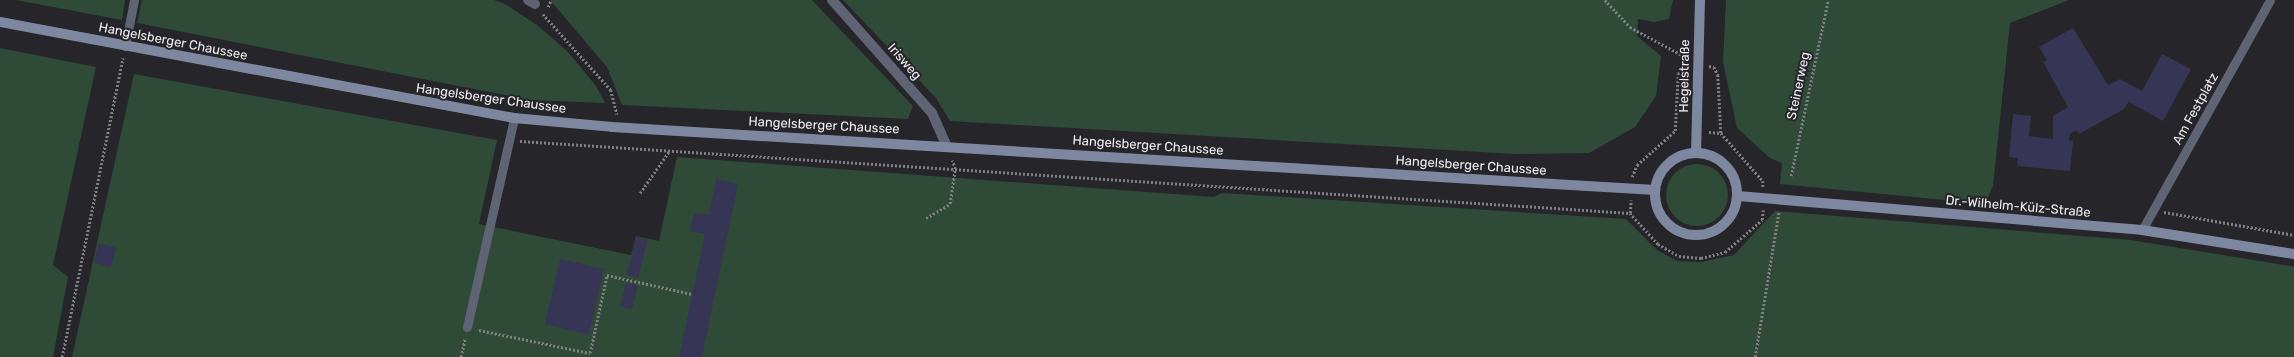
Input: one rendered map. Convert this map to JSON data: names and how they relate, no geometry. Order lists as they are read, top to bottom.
{
  "streets": {
    "main road": ["Hangelsberger Chaussee", "Hegelstraße", "Dr.-Wilhelm-Külz-Straße"],
    "street": ["Irisweg"],
    "lane": ["Am Festplatz"],
    "path": ["Steinerweg"]
  },
  "crossings": [
    ["Hangelsberger Chaussee", "Irisweg"],
    ["Hangelsberger Chaussee", "Hegelstraße"],
    ["Hangelsberger Chaussee", "Dr.-Wilhelm-Külz-Straße"],
    ["Hegelstraße", "Dr.-Wilhelm-Külz-Straße"],
    ["Am Festplatz", "Dr.-Wilhelm-Külz-Straße"]
  ]
}
